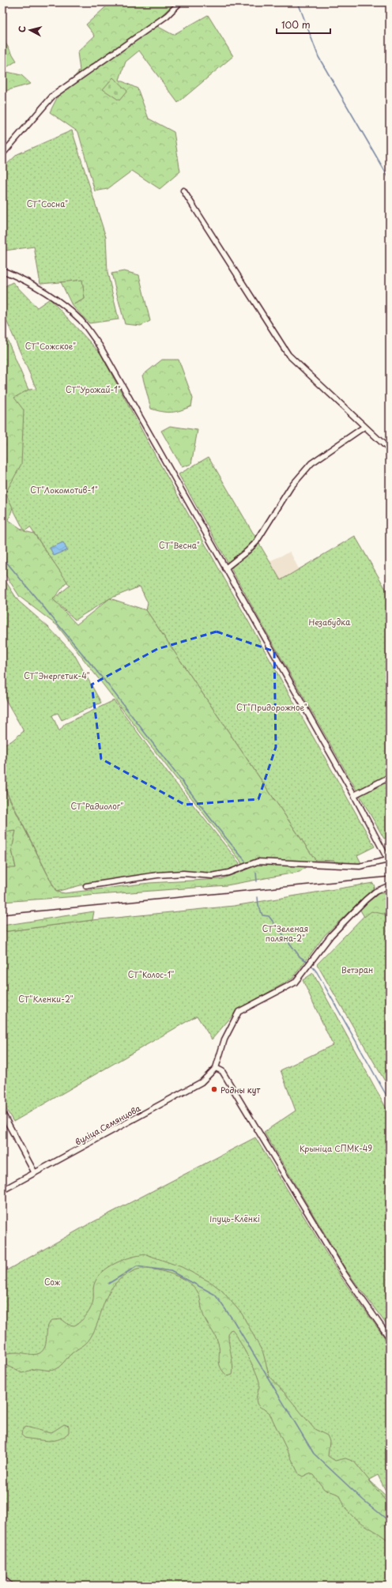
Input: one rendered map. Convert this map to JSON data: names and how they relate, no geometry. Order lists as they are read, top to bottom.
{
  "streets": {
    "street": ["вуліца Семянцова"]
  },
  "parks": [
    "СТ\"Сосна\"",
    "СТ\"Сожское\"",
    "СТ\"Урожай-1\"",
    "СТ\"Локомотив-1\"",
    "СТ\"Весна\"",
    "Незабудка",
    "СТ\"Энергетик-4\"",
    "СТ\"Придорожное\"",
    "СТ\"Радиолог\"",
    "СТ\"Зеленая поляна-2\"",
    "Ветэран",
    "СТ\"Колос-1\"",
    "СТ\"Кленки-2\"",
    "Крыніца СПМК-49",
    "Іпуць-Клёнкі",
    "Сож"
  ],
  "places": ["Родны кут"],
  "scale_bar": "100 m",
  "north": "left"
}
